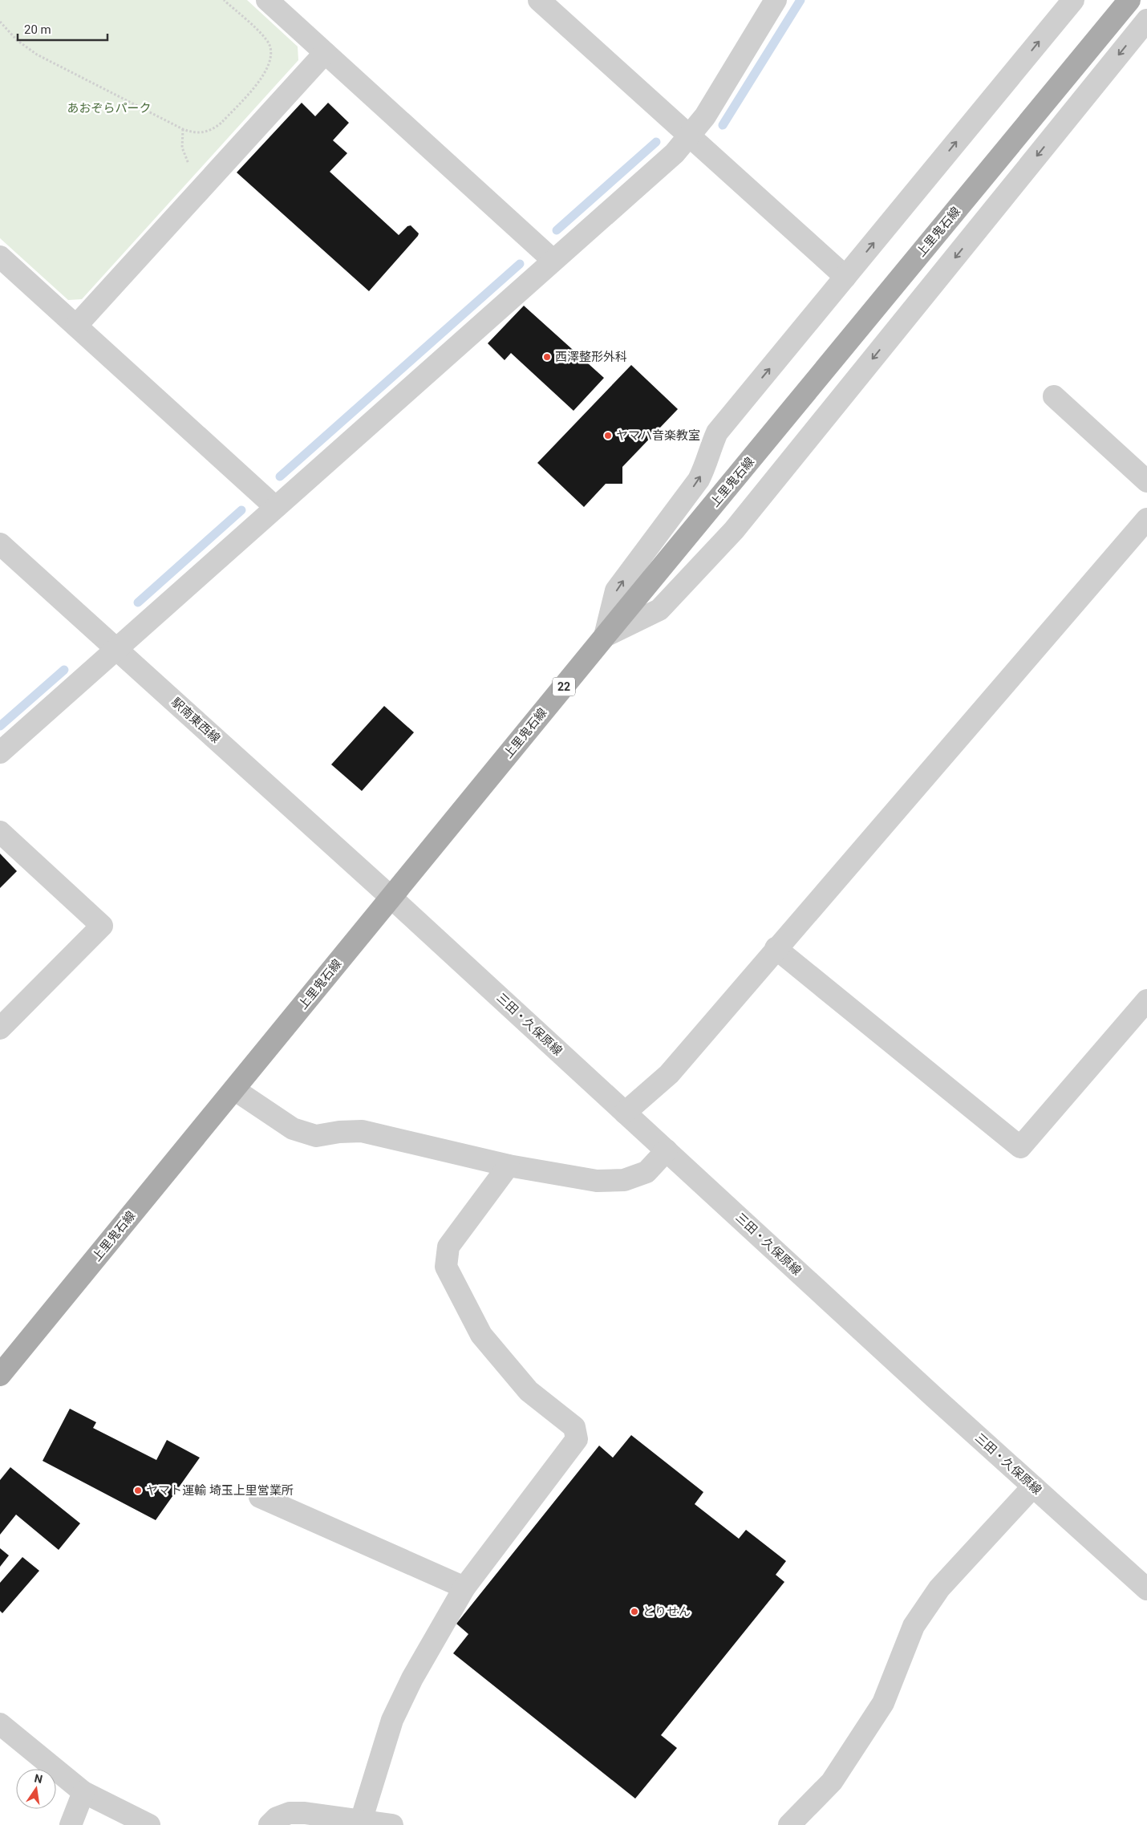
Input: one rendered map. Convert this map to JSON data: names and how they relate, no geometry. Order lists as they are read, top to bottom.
{
  "streets": {
    "main road": ["上里鬼石線", "22"],
    "street": ["駅南東西線", "三田・久保原線"]
  },
  "crossings": [
    ["上里鬼石線", "駅南東西線"],
    ["上里鬼石線", "三田・久保原線"],
    ["駅南東西線", "三田・久保原線"]
  ],
  "parks": ["あおぞらパーク"],
  "places": [
    "西澤整形外科",
    "ヤマハ音楽教室",
    "ヤマト運輸 埼玉上里営業所",
    "とりせん"
  ],
  "scale_bar": "20 m",
  "north": "top"
}
